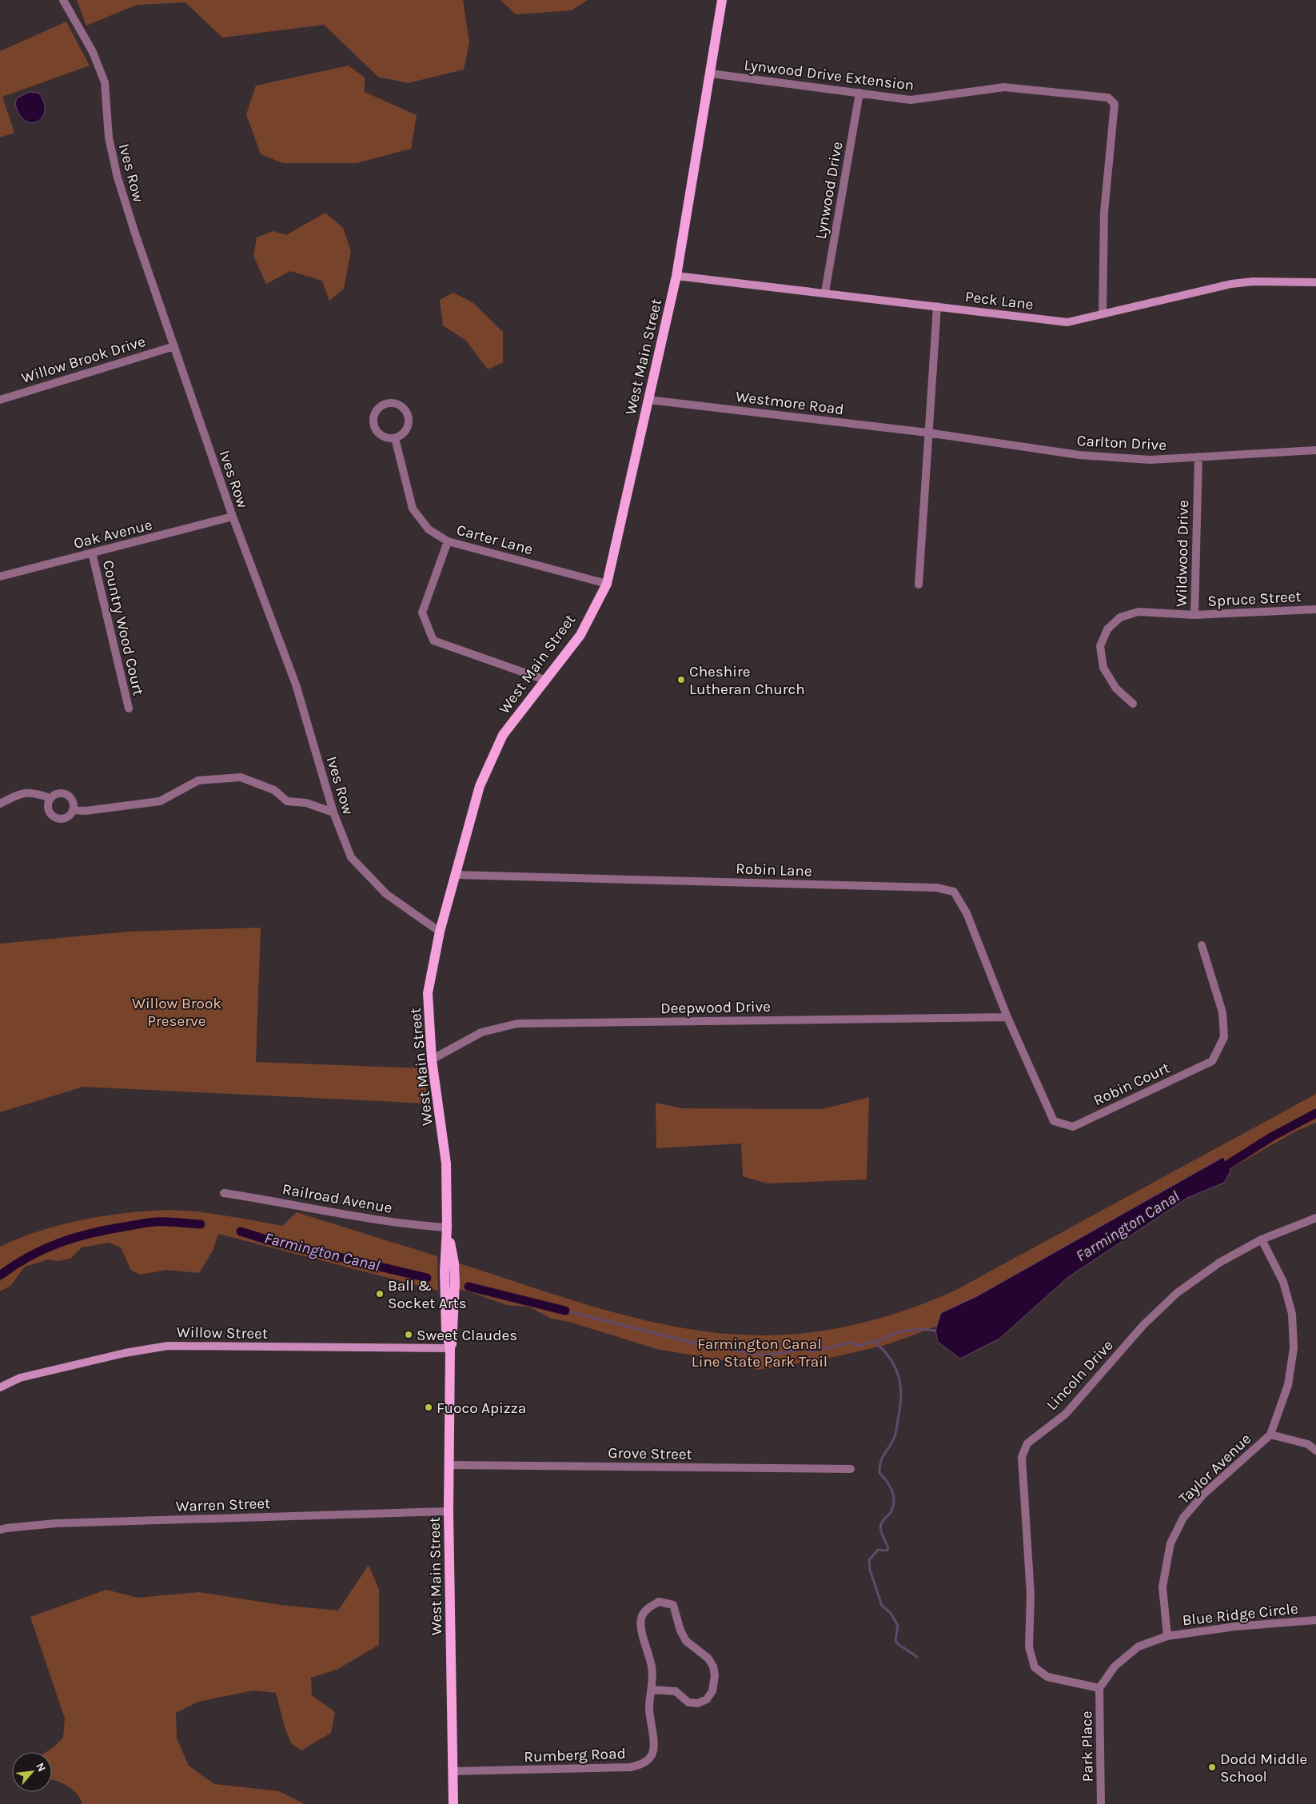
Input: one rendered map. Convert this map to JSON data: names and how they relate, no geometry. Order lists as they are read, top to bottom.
{
  "streets": {
    "main road": ["West Main Street"],
    "street": [
      "Lynwood Drive Extension",
      "Ives Row",
      "Lynwood Drive",
      "Peck Lane",
      "Willow Brook Drive",
      "Westmore Road",
      "Carlton Drive",
      "Oak Avenue",
      "Carter Lane",
      "Wildwood Drive",
      "Spruce Street",
      "Country Wood Court",
      "Robin Lane",
      "Deepwood Drive",
      "Robin Court",
      "Railroad Avenue",
      "Willow Street",
      "Lincoln Drive",
      "Grove Street",
      "Taylor Avenue",
      "Warren Street",
      "Blue Ridge Circle",
      "Park Place",
      "Rumberg Road"
    ]
  },
  "crossings": [
    ["Lynwood Drive Extension", "Lynwood Drive"],
    ["Lynwood Drive Extension", "Peck Lane"],
    ["Lynwood Drive Extension", "West Main Street"],
    ["Ives Row", "West Main Street"],
    ["Ives Row", "Willow Brook Drive"],
    ["Ives Row", "Oak Avenue"],
    ["Lynwood Drive", "Peck Lane"],
    ["Peck Lane", "West Main Street"],
    ["West Main Street", "Westmore Road"],
    ["West Main Street", "Carter Lane"],
    ["West Main Street", "Robin Lane"],
    ["West Main Street", "Deepwood Drive"],
    ["West Main Street", "Railroad Avenue"],
    ["West Main Street", "Willow Street"],
    ["West Main Street", "Grove Street"],
    ["West Main Street", "Warren Street"],
    ["West Main Street", "Rumberg Road"],
    ["Westmore Road", "Carlton Drive"],
    ["Carlton Drive", "Wildwood Drive"],
    ["Oak Avenue", "Country Wood Court"],
    ["Wildwood Drive", "Spruce Street"],
    ["Robin Lane", "Deepwood Drive"],
    ["Robin Lane", "Robin Court"],
    ["Deepwood Drive", "Robin Court"],
    ["Lincoln Drive", "Taylor Avenue"],
    ["Lincoln Drive", "Park Place"],
    ["Taylor Avenue", "Blue Ridge Circle"]
  ],
  "water": ["Farmington Canal"],
  "parks": ["Willow Brook Preserve", "Farmington Canal Line State Park Trail"],
  "places": [
    "Cheshire Lutheran Church",
    "Ball & Socket Arts",
    "Sweet Claudes",
    "Fuoco Apizza",
    "Dodd Middle School"
  ],
  "north": "top right"
}
